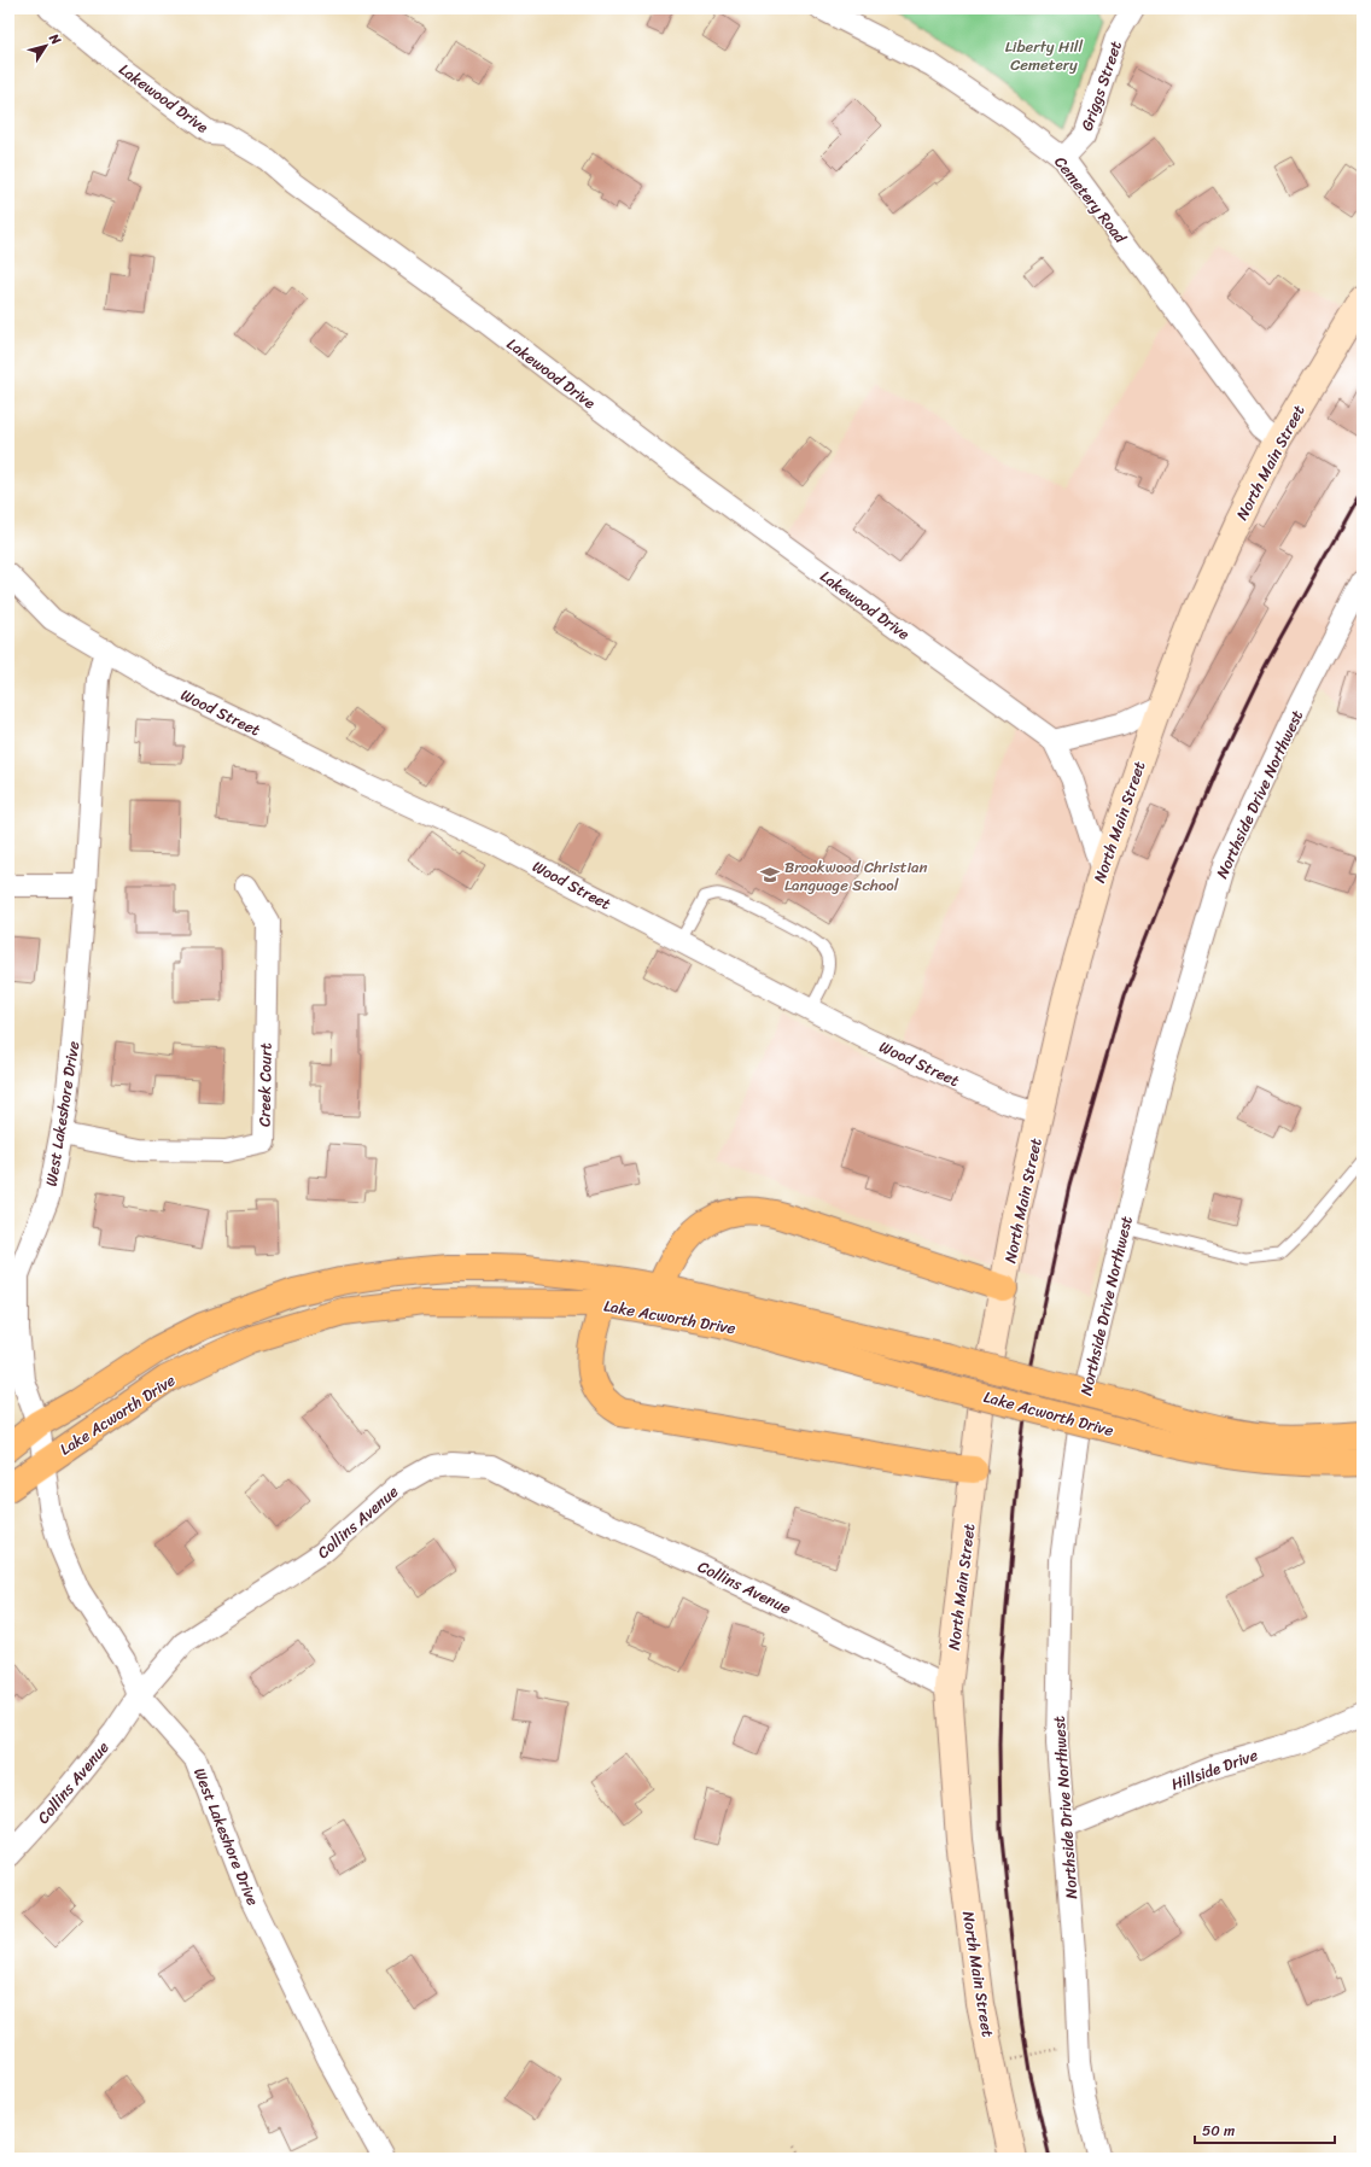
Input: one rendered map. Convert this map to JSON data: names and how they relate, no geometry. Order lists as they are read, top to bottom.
{
  "streets": {
    "main road": ["North Main Street", "Lake Acworth Drive"],
    "street": [
      "Griggs Street",
      "Lakewood Drive",
      "Cemetery Road",
      "Wood Street",
      "Northside Drive Northwest",
      "Creek Court",
      "West Lakeshore Drive",
      "Collins Avenue",
      "Hillside Drive"
    ]
  },
  "crossings": [
    ["Griggs Street", "Cemetery Road"],
    ["Lakewood Drive", "North Main Street"],
    ["Cemetery Road", "North Main Street"],
    ["North Main Street", "Wood Street"],
    ["North Main Street", "Collins Avenue"],
    ["Wood Street", "West Lakeshore Drive"],
    ["Northside Drive Northwest", "Hillside Drive"],
    ["Creek Court", "West Lakeshore Drive"],
    ["West Lakeshore Drive", "Lake Acworth Drive"],
    ["West Lakeshore Drive", "Collins Avenue"]
  ],
  "parks": ["Liberty Hill Cemetery"],
  "places": {
    "school or university": ["Brookwood Christian Language School"]
  },
  "scale_bar": "50 m",
  "north": "top right"
}
